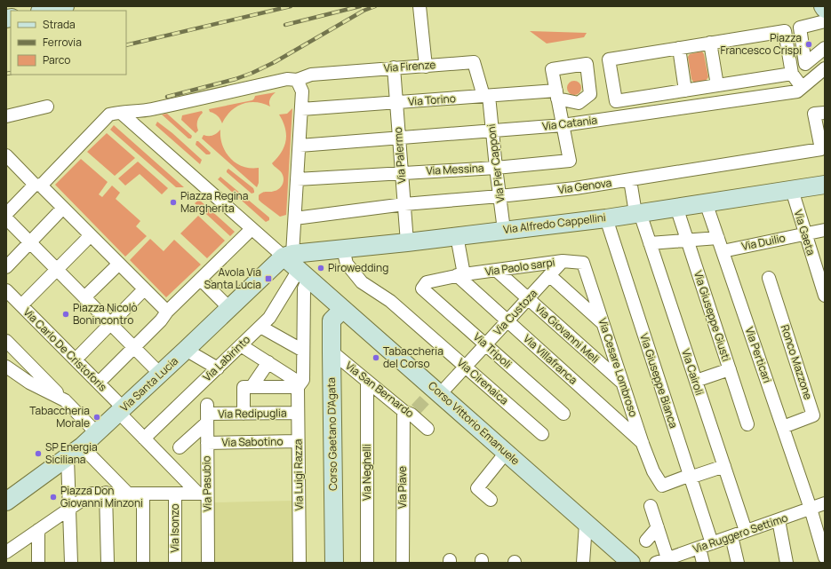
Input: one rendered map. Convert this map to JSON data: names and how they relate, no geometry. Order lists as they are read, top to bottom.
{
  "streets": {
    "street": [
      "Via Firenze",
      "Via Torino",
      "Via Catania",
      "Via Palermo",
      "Via Pier Capponi",
      "Via Messina",
      "Via Genova",
      "Via Alfredo Cappellini",
      "Via Gaeta",
      "Via Duilio",
      "Via Paolo sarpi",
      "Via Custoza",
      "Via Giuseppe Giusti",
      "Via Giovanni Meli",
      "Via Carlo De Cristoforis",
      "Via Tripoli",
      "Via Perticari",
      "Via Labirinto",
      "Via Villafranca",
      "Ronco Mazzone",
      "Via Cesare Lombroso",
      "Via Cairoli",
      "Via Giuseppe Bianca",
      "Via Cirenaica",
      "Via Santa Lucia",
      "Via San Bernardo",
      "Via Redipuglia",
      "Corso Vittorio Emanuele",
      "Corso Gaetano D'Agata",
      "Via Sabotino",
      "Via Neghelli",
      "Via Luigi Razza",
      "Via Pasubio",
      "Via Piave",
      "Via Isonzo",
      "Via Ruggero Settimo"
    ]
  },
  "crossings": [
    ["Via Firenze", "Via Torino"],
    ["Via Firenze", "Via Palermo"],
    ["Via Firenze", "Via Pier Capponi"],
    ["Via Torino", "Via Catania"],
    ["Via Torino", "Via Palermo"],
    ["Via Torino", "Via Pier Capponi"],
    ["Via Torino", "Via Messina"],
    ["Via Catania", "Via Palermo"],
    ["Via Catania", "Via Pier Capponi"],
    ["Via Catania", "Via Messina"],
    ["Via Palermo", "Via Messina"],
    ["Via Palermo", "Via Genova"],
    ["Via Palermo", "Via Alfredo Cappellini"],
    ["Via Pier Capponi", "Via Messina"],
    ["Via Pier Capponi", "Via Genova"],
    ["Via Pier Capponi", "Via Alfredo Cappellini"],
    ["Via Genova", "Via Cairoli"],
    ["Via Alfredo Cappellini", "Via Gaeta"],
    ["Via Alfredo Cappellini", "Via Giuseppe Giusti"],
    ["Via Alfredo Cappellini", "Via Perticari"],
    ["Via Alfredo Cappellini", "Via Cairoli"],
    ["Via Alfredo Cappellini", "Via Giuseppe Bianca"],
    ["Via Alfredo Cappellini", "Via Cirenaica"],
    ["Via Alfredo Cappellini", "Via Santa Lucia"],
    ["Via Alfredo Cappellini", "Corso Vittorio Emanuele"],
    ["Via Gaeta", "Via Duilio"],
    ["Via Duilio", "Via Perticari"],
    ["Via Paolo sarpi", "Via Custoza"],
    ["Via Paolo sarpi", "Via Giovanni Meli"],
    ["Via Paolo sarpi", "Via Tripoli"],
    ["Via Paolo sarpi", "Via Villafranca"],
    ["Via Paolo sarpi", "Via Cesare Lombroso"],
    ["Via Custoza", "Via Giovanni Meli"],
    ["Via Custoza", "Via Tripoli"],
    ["Via Custoza", "Via Villafranca"],
    ["Via Custoza", "Via Cirenaica"],
    ["Via Custoza", "Corso Vittorio Emanuele"],
    ["Via Giovanni Meli", "Via Cesare Lombroso"],
    ["Via Carlo De Cristoforis", "Via Labirinto"],
    ["Via Carlo De Cristoforis", "Via Santa Lucia"],
    ["Via Carlo De Cristoforis", "Via Pasubio"],
    ["Via Perticari", "Ronco Mazzone"],
    ["Via Perticari", "Via Ruggero Settimo"],
    ["Via Labirinto", "Corso Vittorio Emanuele"],
    ["Via Labirinto", "Via Luigi Razza"],
    ["Via Villafranca", "Via Cesare Lombroso"],
    ["Via Cesare Lombroso", "Via Giuseppe Bianca"],
    ["Via Cairoli", "Via Ruggero Settimo"],
    ["Via Giuseppe Bianca", "Via Ruggero Settimo"],
    ["Via Santa Lucia", "Corso Vittorio Emanuele"],
    ["Via San Bernardo", "Corso Gaetano D'Agata"],
    ["Via San Bernardo", "Via Neghelli"],
    ["Via San Bernardo", "Via Piave"],
    ["Via Redipuglia", "Via Luigi Razza"],
    ["Via Redipuglia", "Via Pasubio"],
    ["Corso Vittorio Emanuele", "Corso Gaetano D'Agata"],
    ["Corso Vittorio Emanuele", "Via Luigi Razza"],
    ["Via Sabotino", "Via Luigi Razza"],
    ["Via Sabotino", "Via Pasubio"]
  ],
  "places": {
    "other": [
      "Piazza Francesco Crispi",
      "Piazza Regina Margherita",
      "Pirowedding",
      "Piazza Nicolò Bonincontro",
      "Tabaccheria del Corso",
      "Tabaccheria Morale",
      "SP Energia Siciliana",
      "Piazza Don Giovanni Minzoni"
    ],
    "transit": ["Avola Via Santa Lucia"]
  },
  "legend": ["Strada", "Ferrovia", "Parco"]
}
